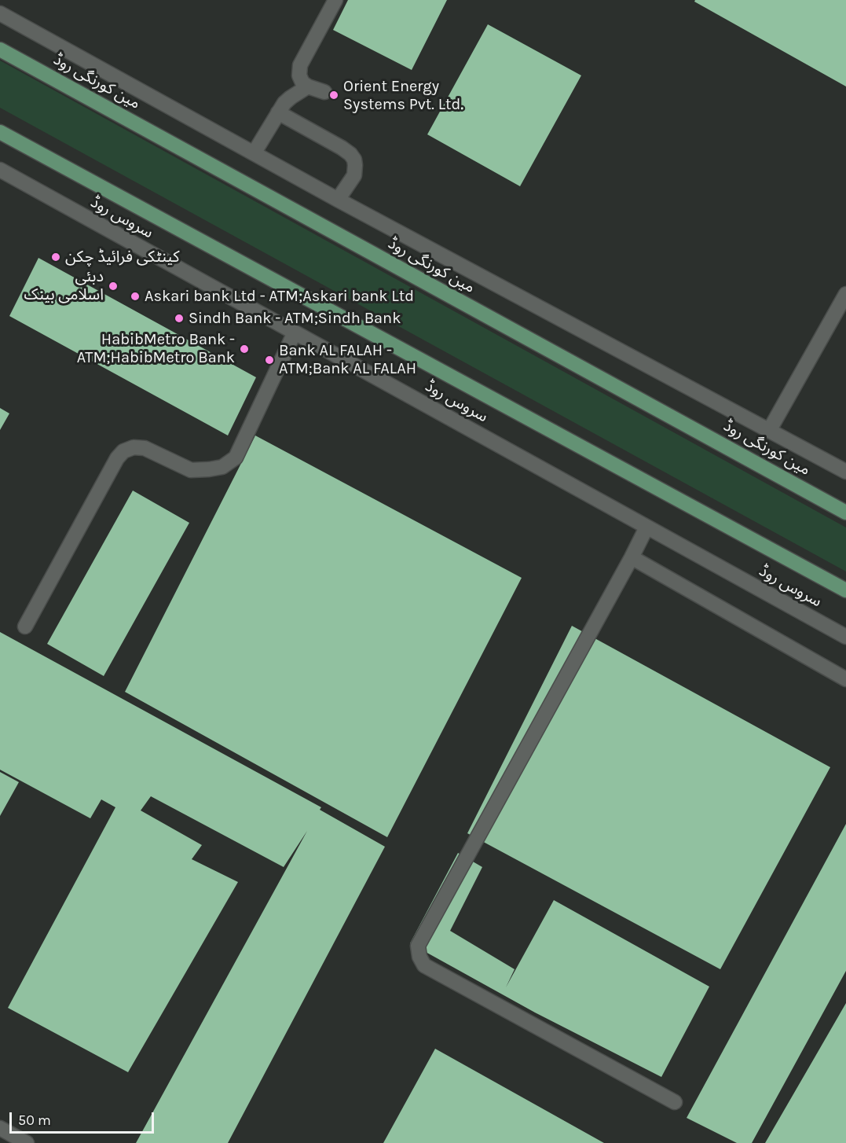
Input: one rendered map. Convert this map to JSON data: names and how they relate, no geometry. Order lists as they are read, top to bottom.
{
  "streets": {
    "main road": ["مین کورنگی روڈ"],
    "street": ["سروس روڈ"]
  },
  "places": [
    "Orient Energy Systems Pvt. Ltd.",
    "کینٹکی فرائیڈ چکن",
    "دبئی اسلامی بینک",
    "Askari bank Ltd - ATM;Askari bank Ltd",
    "Sindh Bank - ATM;Sindh Bank",
    "HabibMetro Bank - ATM;HabibMetro Bank",
    "Bank AL FALAH - ATM;Bank AL FALAH"
  ],
  "scale_bar": "50 m"
}
